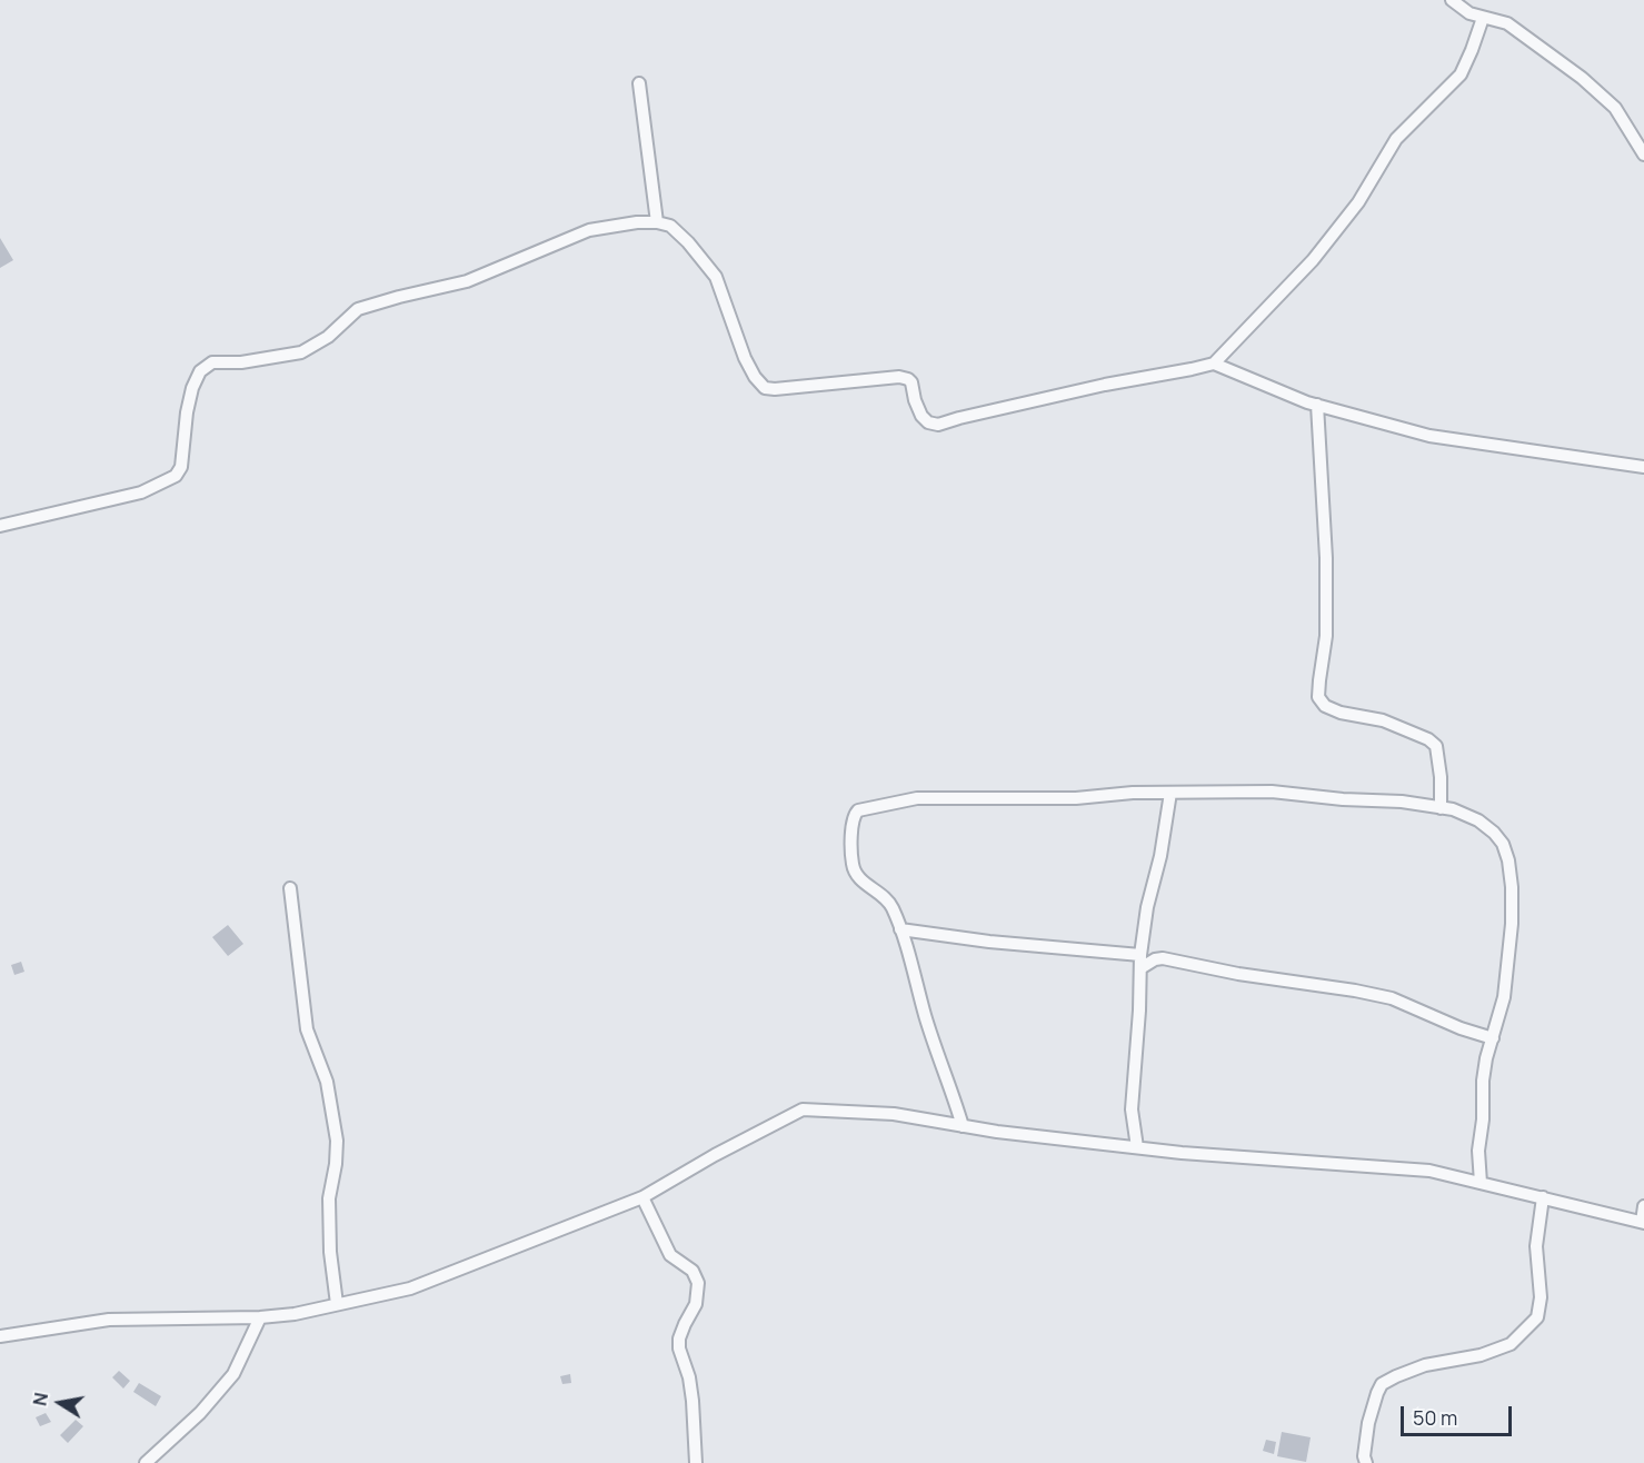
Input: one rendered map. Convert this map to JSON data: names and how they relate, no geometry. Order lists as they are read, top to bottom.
{
  "scale_bar": "50 m",
  "north": "left"
}
